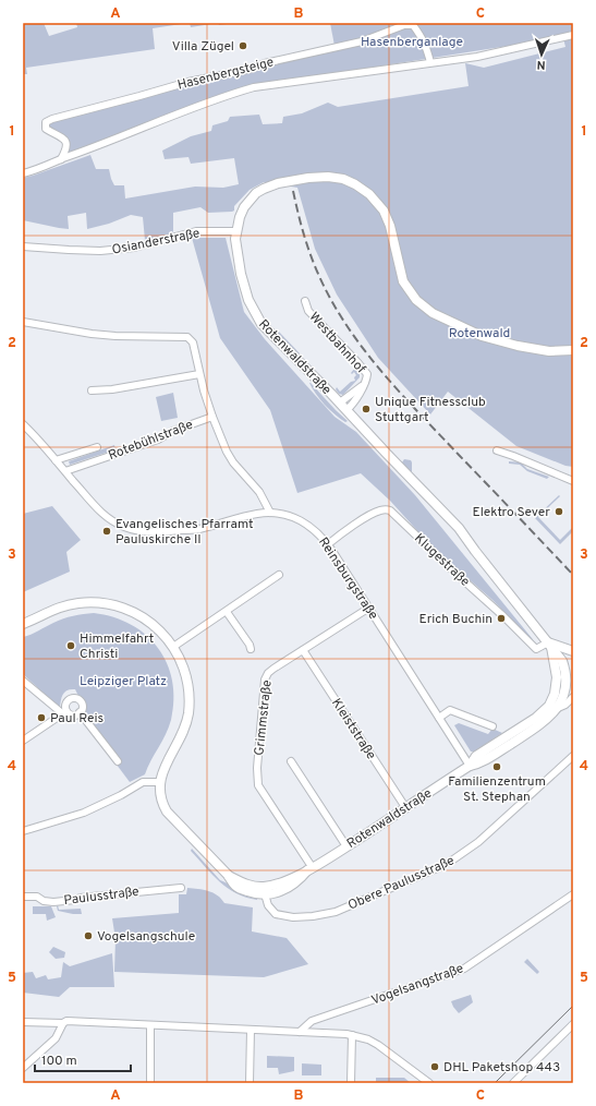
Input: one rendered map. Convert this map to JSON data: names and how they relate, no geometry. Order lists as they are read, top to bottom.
{
  "streets": {
    "main road": ["Rotenwaldstraße"],
    "street": [
      "Hasenbergsteige",
      "Osianderstraße",
      "Westbahnhof",
      "Rotebühlstraße",
      "Klugestraße",
      "Reinsburgstraße",
      "Grimmstraße",
      "Kleiststraße",
      "Obere Paulusstraße",
      "Paulusstraße",
      "Vogelsangstraße"
    ]
  },
  "crossings": [
    ["Osianderstraße", "Rotenwaldstraße"],
    ["Westbahnhof", "Rotenwaldstraße"],
    ["Rotenwaldstraße", "Klugestraße"],
    ["Rotenwaldstraße", "Reinsburgstraße"],
    ["Rotenwaldstraße", "Grimmstraße"],
    ["Rotenwaldstraße", "Kleiststraße"],
    ["Rotenwaldstraße", "Obere Paulusstraße"],
    ["Rotebühlstraße", "Reinsburgstraße"],
    ["Klugestraße", "Reinsburgstraße"],
    ["Reinsburgstraße", "Grimmstraße"],
    ["Grimmstraße", "Kleiststraße"]
  ],
  "parks": ["Hasenberganlage", "Rotenwald", "Leipziger Platz"],
  "places": [
    "Villa Zügel",
    "Unique Fitnessclub Stuttgart",
    "Elektro Sever",
    "Evangelisches Pfarramt Pauluskirche II",
    "Erich Buchin",
    "Himmelfahrt Christi",
    "Paul Reis",
    "Familienzentrum St. Stephan",
    "Vogelsangschule",
    "DHL Paketshop 443"
  ],
  "scale_bar": "100 m",
  "north": "bottom",
  "grid": {
    "columns": ["A", "B", "C"],
    "rows": [
      "1",
      "2",
      "3",
      "4",
      "5"
    ]
  }
}
